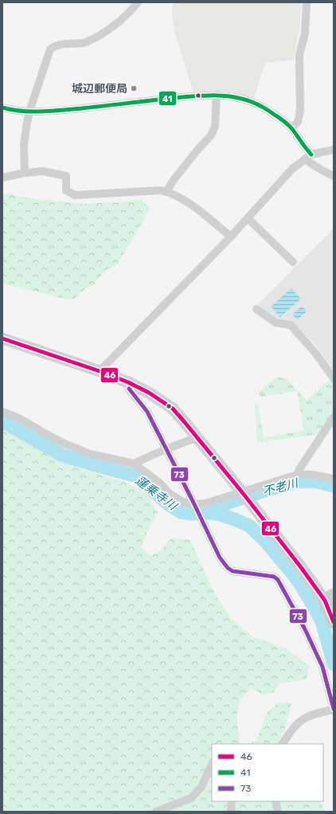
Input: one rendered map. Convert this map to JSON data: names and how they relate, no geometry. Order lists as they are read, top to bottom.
{
  "water": ["不老川", "蓮乗寺川"],
  "places": ["城辺郵便局"],
  "lines": ["transit line 41", "transit line 46", "transit line 73"],
  "legend": ["46", "41", "73"]
}
